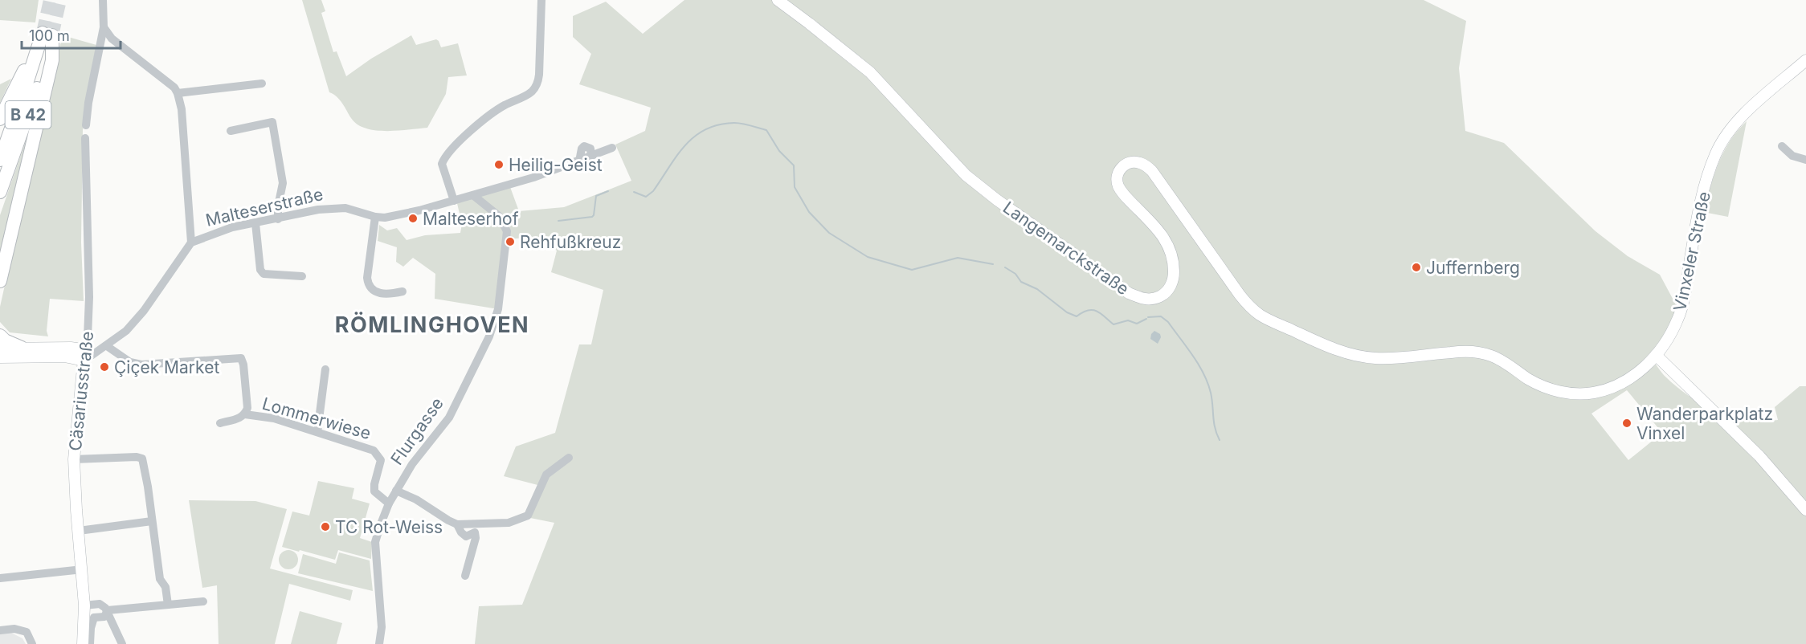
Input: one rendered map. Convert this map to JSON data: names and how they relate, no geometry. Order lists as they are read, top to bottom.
{
  "streets": {
    "highway": ["B 42"],
    "main road": ["Langemarckstraße", "Vinxeler Straße", "Cäsariusstraße"],
    "street": ["Malteserstraße", "Lommerwiese", "Flurgasse"]
  },
  "crossings": [
    ["Malteserstraße", "Cäsariusstraße"],
    ["Malteserstraße", "Lommerwiese"],
    ["Malteserstraße", "Flurgasse"],
    ["Langemarckstraße", "Vinxeler Straße"],
    ["Lommerwiese", "Flurgasse"]
  ],
  "districts": ["RÖMLINGHOVEN"],
  "places": [
    "Heilig-Geist",
    "Malteserhof",
    "Rehfußkreuz",
    "Juffernberg",
    "Çiçek Market",
    "Wanderparkplatz Vinxel",
    "TC Rot-Weiss"
  ],
  "scale_bar": "100 m"
}
